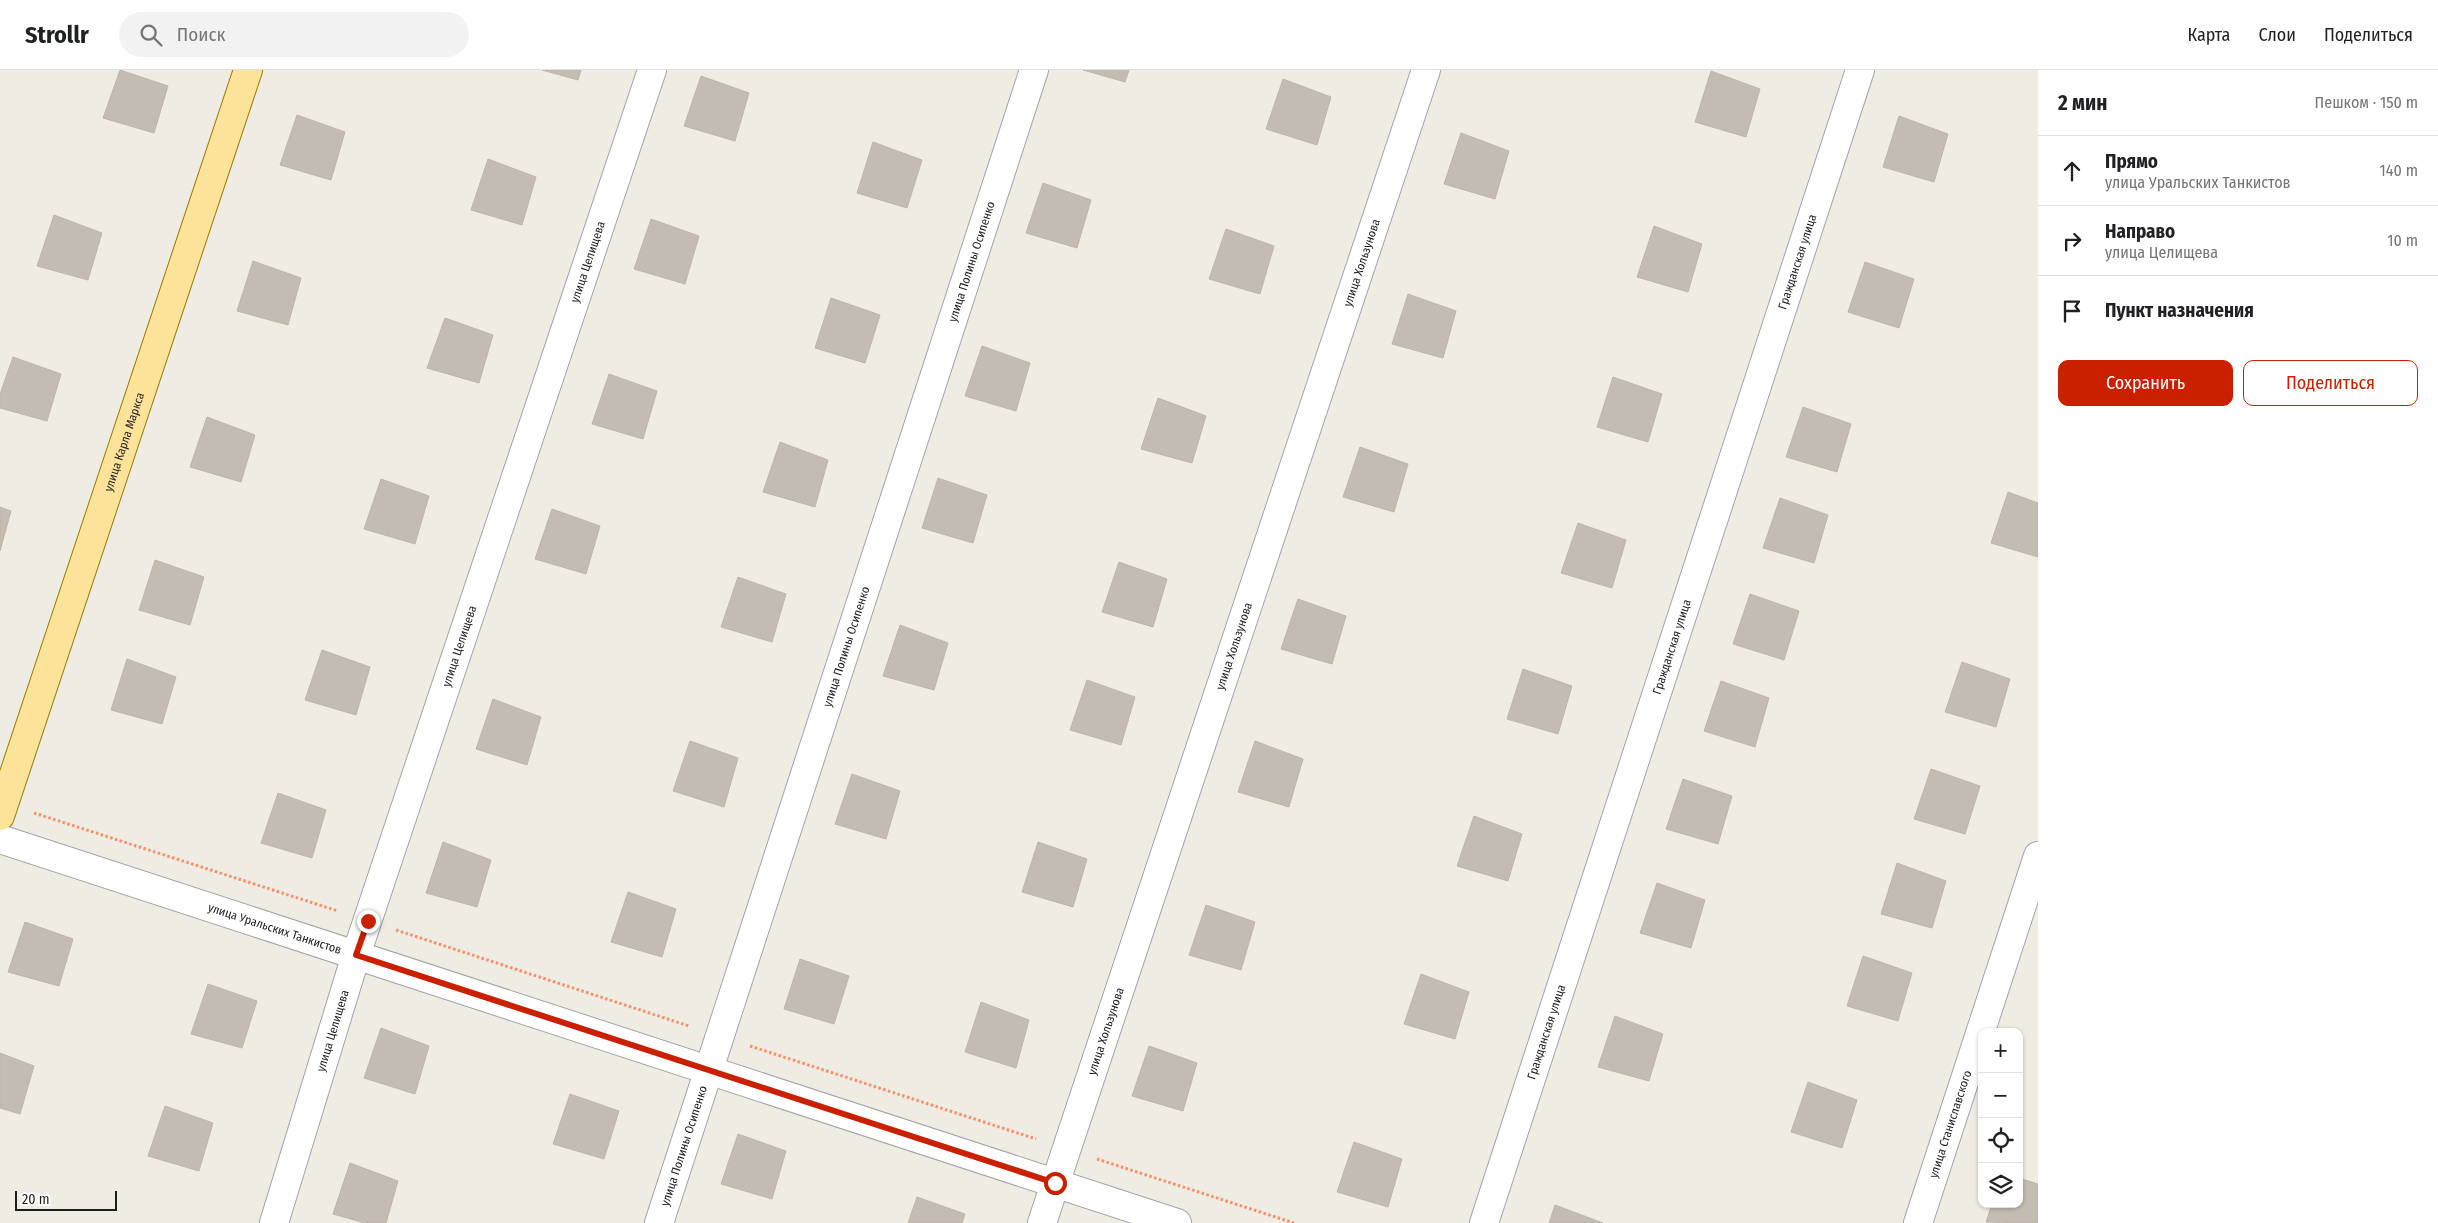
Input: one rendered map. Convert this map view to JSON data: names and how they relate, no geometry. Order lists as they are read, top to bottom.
{
  "streets": {
    "main road": ["улица Карла Маркса"],
    "street": [
      "улица Целищева",
      "улица Полины Осипенко",
      "Гражданская улица",
      "улица Хользунова",
      "улица Уральских Танкистов",
      "улица Станиславского"
    ]
  },
  "crossings": [
    ["улица Целищева", "улица Уральских Танкистов"],
    ["улица Полины Осипенко", "улица Уральских Танкистов"],
    ["улица Хользунова", "улица Уральских Танкистов"]
  ],
  "scale_bar": "20 m",
  "page": {
    "header": "Strollr",
    "search": "Поиск",
    "nav": ["Карта", "Слои", "Поделиться"],
    "heading": ["2 мин", "Пешком · 150 m"],
    "list": [
      ["Прямо", "улица Уральских Танкистов", "140 m"],
      ["Направо", "улица Целищева", "10 m"],
      "Пункт назначения"
    ],
    "buttons": ["Сохранить", "Поделиться"],
    "map_buttons": ["+", "−"],
    "scale": "20 m"
  }
}
